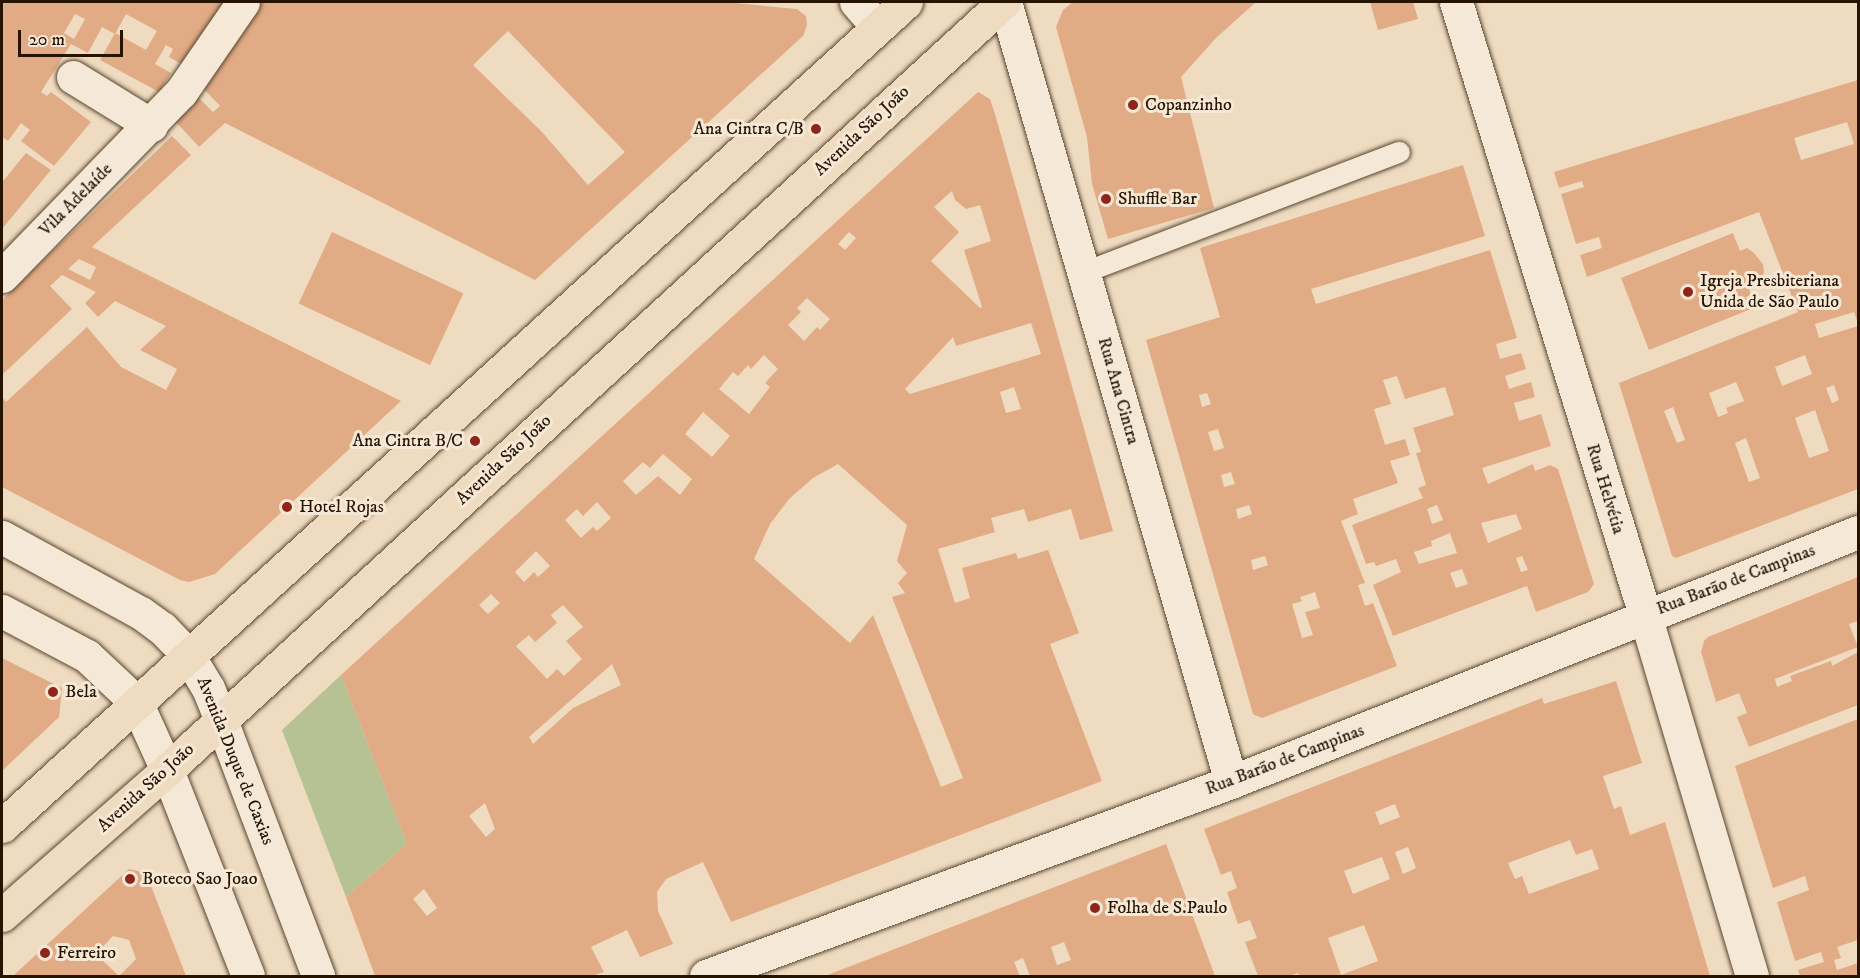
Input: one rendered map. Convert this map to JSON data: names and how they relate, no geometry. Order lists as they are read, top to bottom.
{
  "streets": {
    "main road": ["Avenida São João"],
    "street": [
      "Vila Adelaíde",
      "Rua Ana Cintra",
      "Rua Helvétia",
      "Rua Barão de Campinas",
      "Avenida Duque de Caxias"
    ]
  },
  "crossings": [
    ["Avenida São João", "Rua Ana Cintra"],
    ["Avenida São João", "Avenida Duque de Caxias"],
    ["Rua Ana Cintra", "Rua Barão de Campinas"],
    ["Rua Helvétia", "Rua Barão de Campinas"]
  ],
  "places": [
    "Copanzinho",
    "Ana Cintra C/B",
    "Shuffle Bar",
    "Igreja Presbiteriana Unida de São Paulo",
    "Ana Cintra B/C",
    "Hotel Rojas",
    "Bela",
    "Boteco Sao Joao",
    "Folha de S.Paulo",
    "Ferreiro"
  ],
  "scale_bar": "20 m"
}
